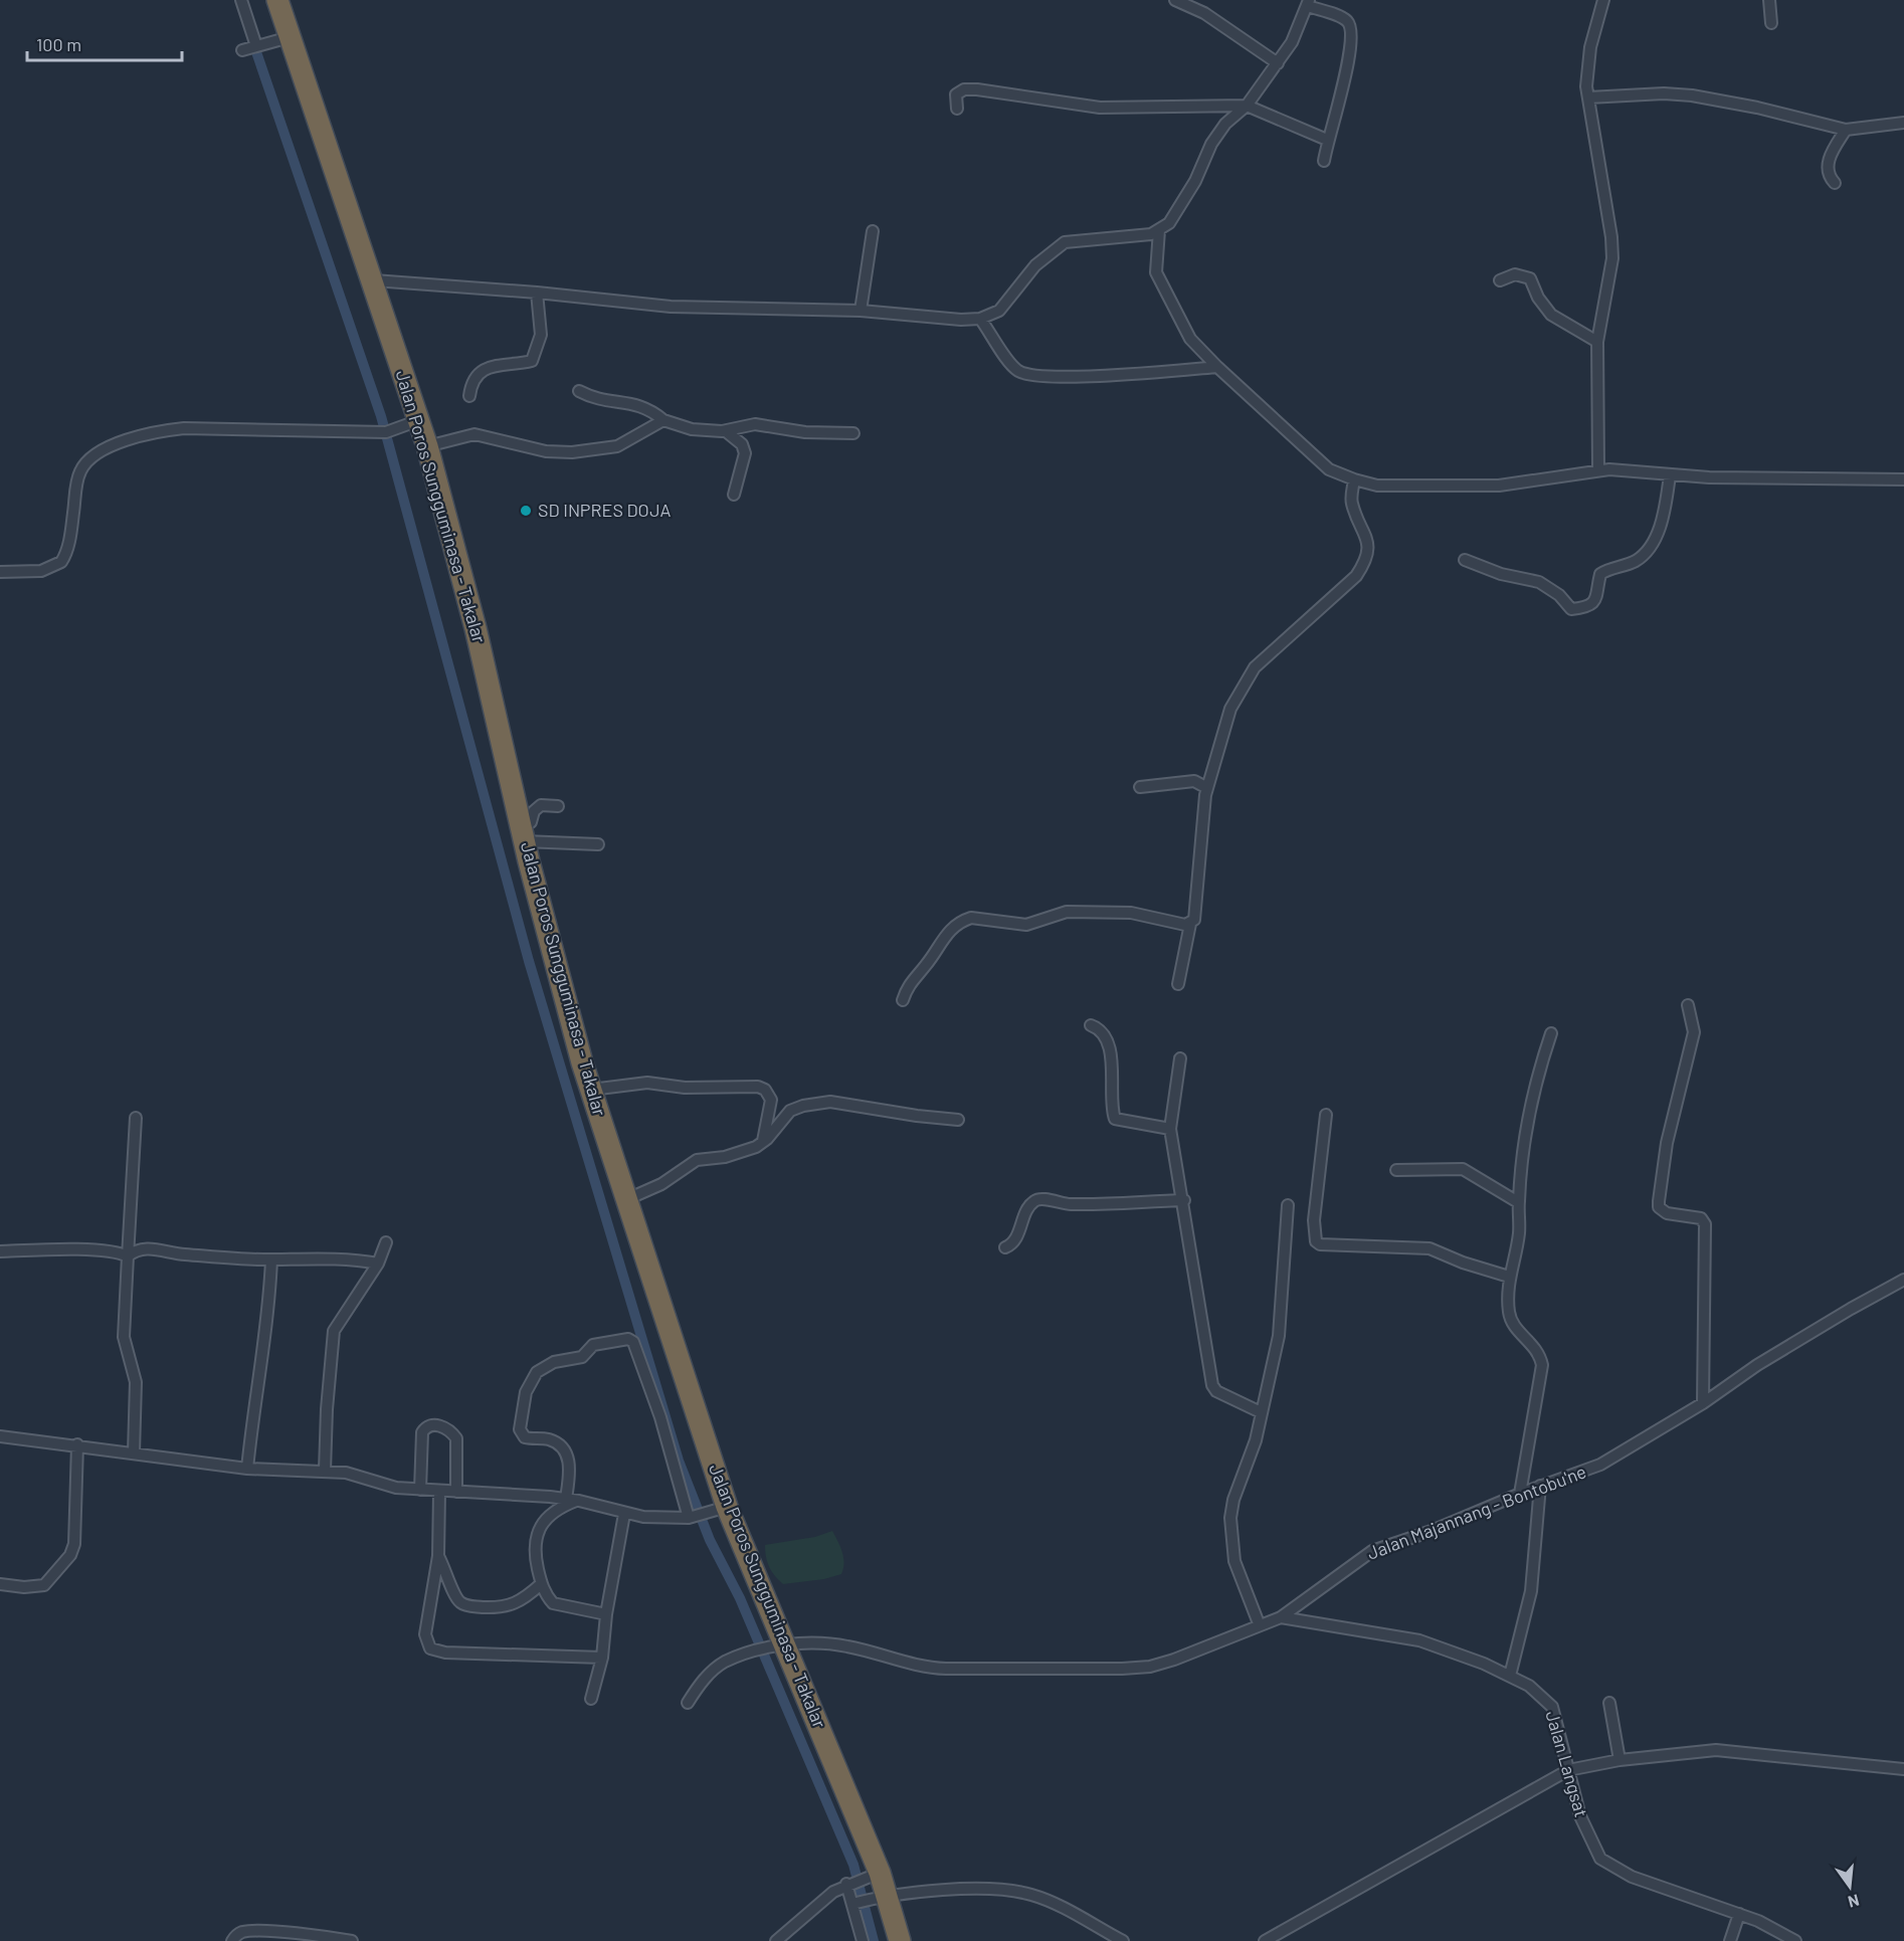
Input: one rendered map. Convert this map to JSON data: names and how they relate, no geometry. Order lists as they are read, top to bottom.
{
  "streets": {
    "highway": ["Jalan Poros Sungguminasa - Takalar"],
    "street": ["Jalan Majannang - Bontobu'ne", "Jalan Langsat"]
  },
  "crossings": [
    ["Jalan Poros Sungguminasa - Takalar", "Jalan Majannang - Bontobu'ne"],
    ["Jalan Majannang - Bontobu'ne", "Jalan Langsat"]
  ],
  "places": ["SD INPRES DOJA"],
  "scale_bar": "100 m",
  "north": "bottom"
}
